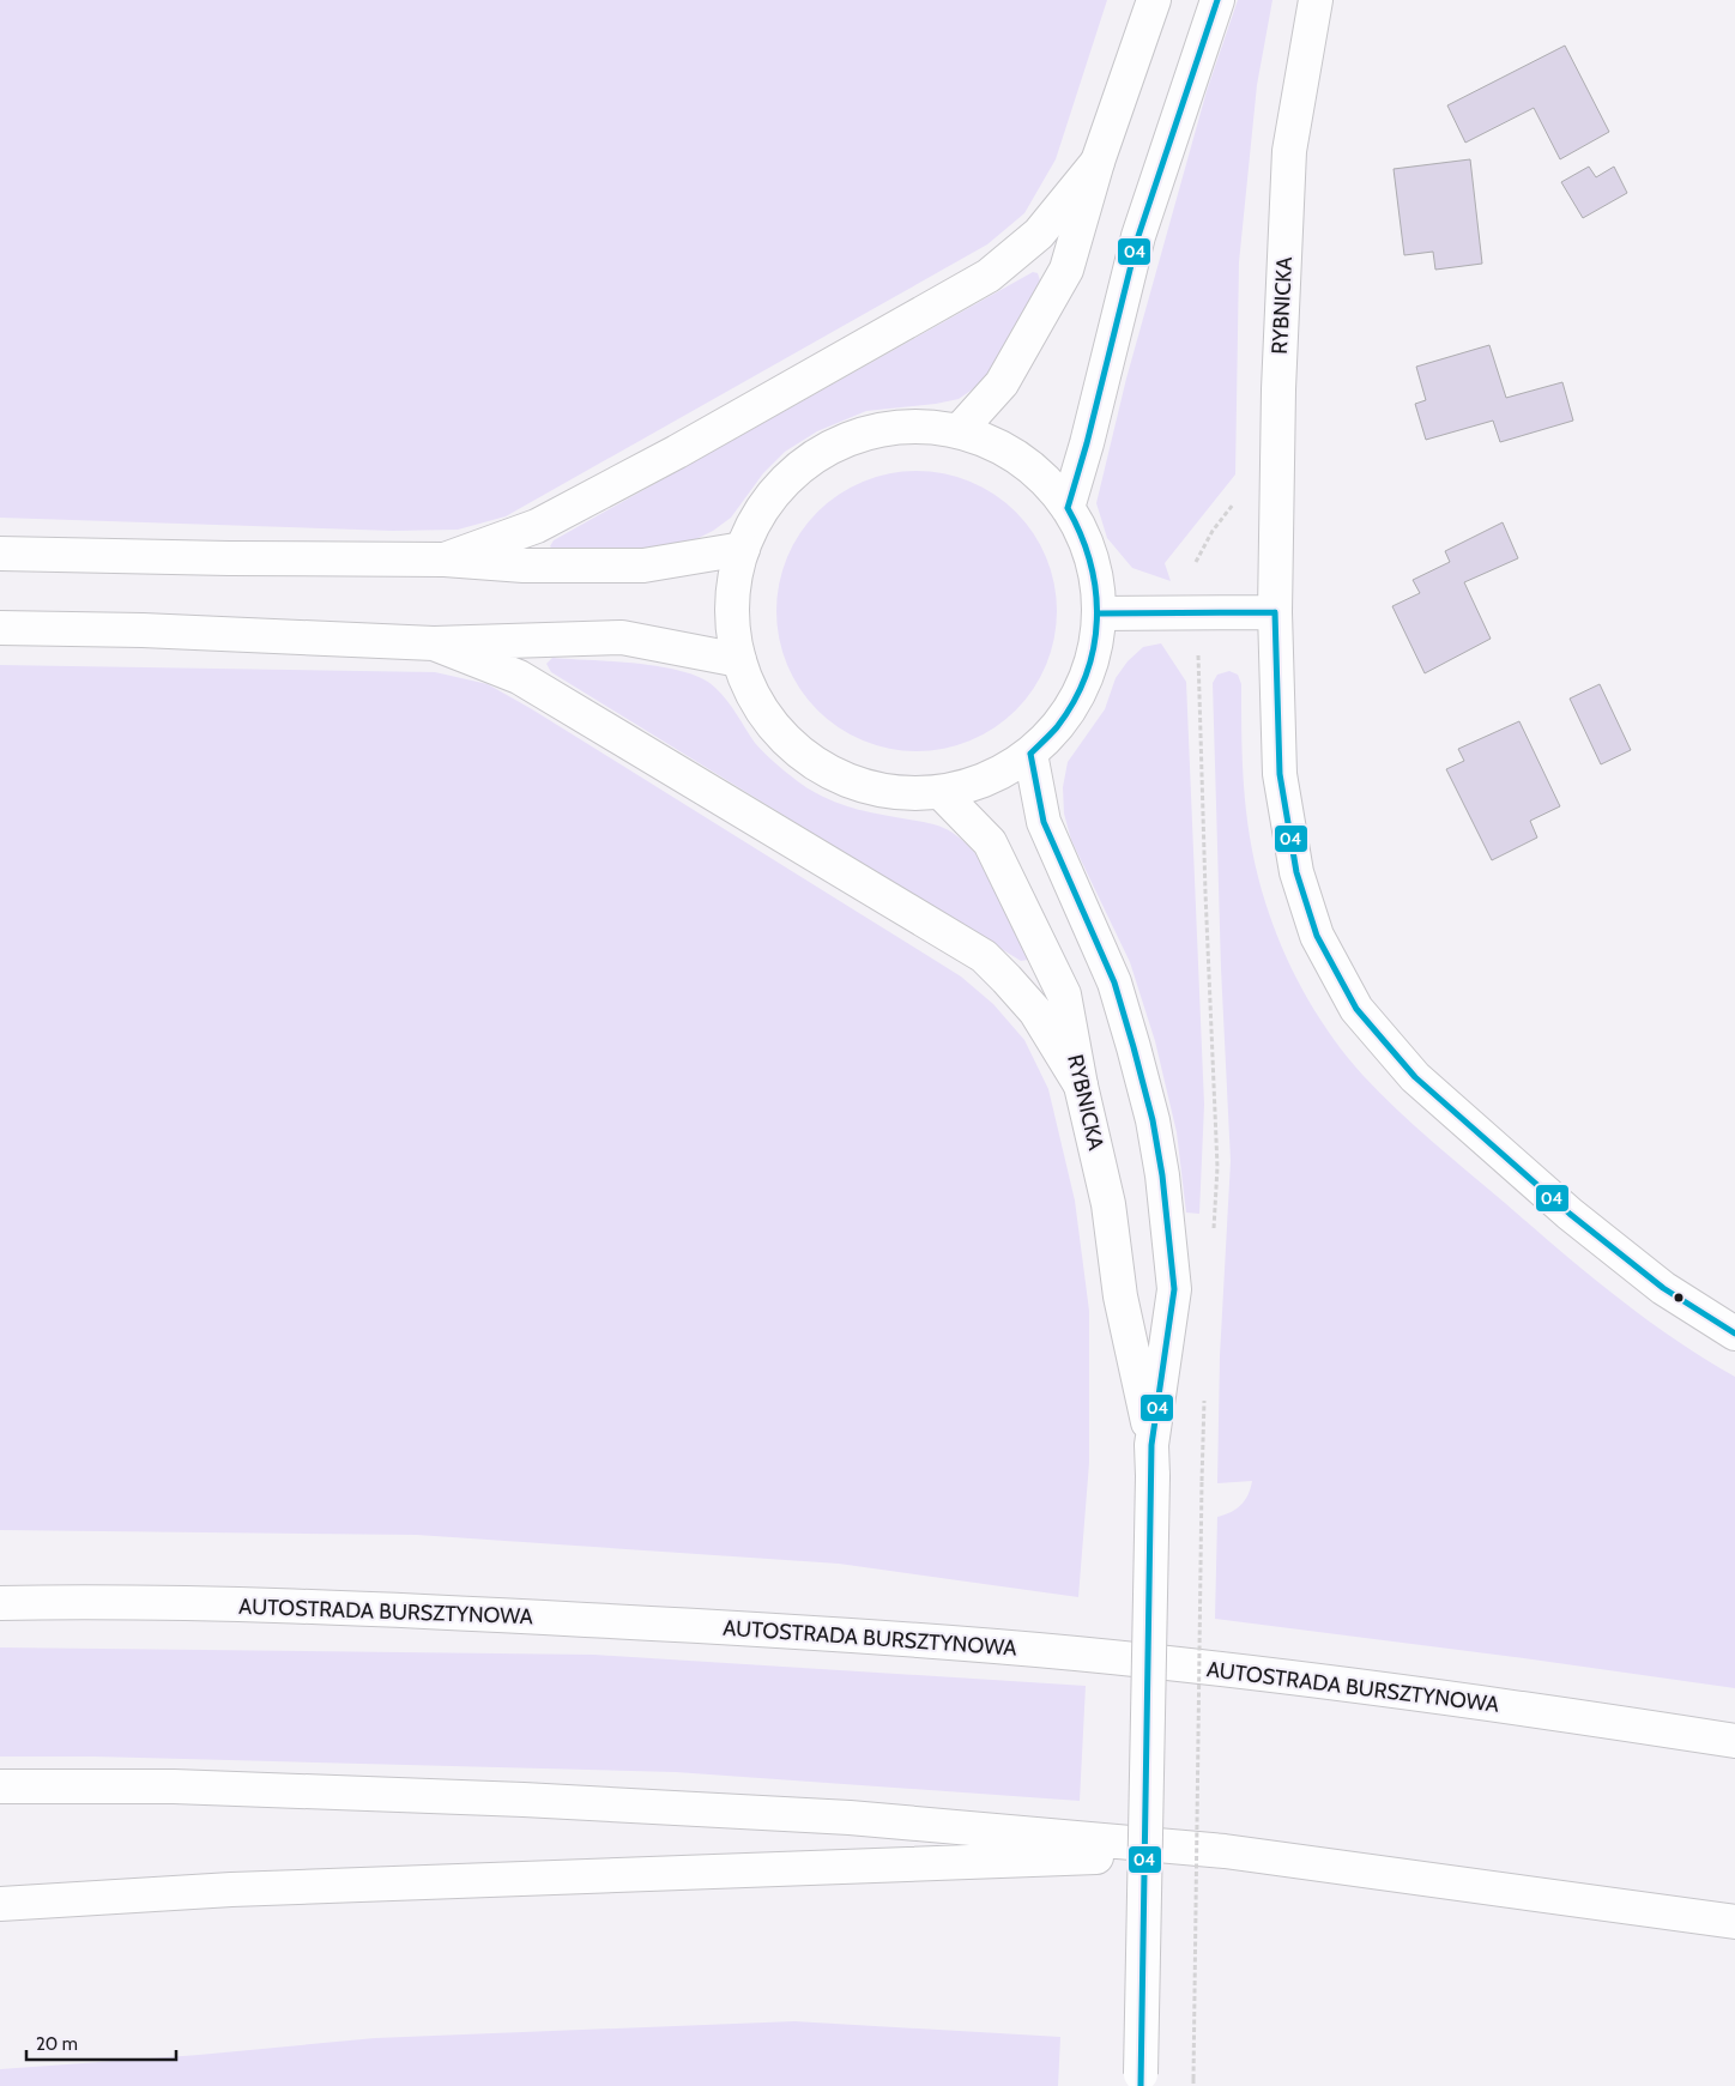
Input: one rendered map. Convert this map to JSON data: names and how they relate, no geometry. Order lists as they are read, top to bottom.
{
  "streets": {
    "main road": ["RYBNICKA", "AUTOSTRADA BURSZTYNOWA"]
  },
  "lines": ["transit line 04"],
  "scale_bar": "20 m"
}
